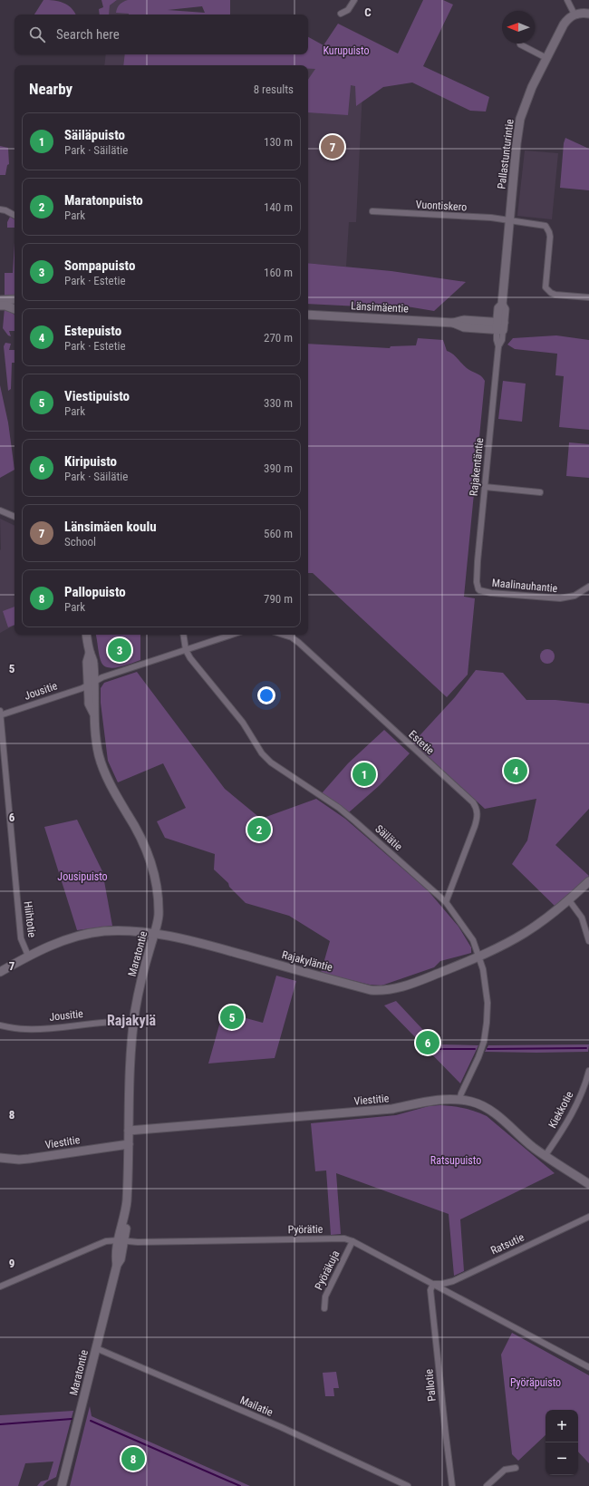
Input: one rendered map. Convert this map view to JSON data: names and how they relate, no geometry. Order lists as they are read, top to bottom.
{
  "streets": {
    "street": [
      "Pallastunturintie",
      "Vuontiskero",
      "Länsimäentie",
      "Rajakentäntie",
      "Maalinauhantie",
      "Jousitie",
      "Estetie",
      "Säilätie",
      "Hiihtotie",
      "Maratontie",
      "Rajakyläntie",
      "Viestitie",
      "Kiekkotie",
      "Pyörätie",
      "Ratsutie",
      "Pyöräkuja",
      "Pallotie",
      "Mailatie"
    ]
  },
  "crossings": [
    ["Pallastunturintie", "Vuontiskero"],
    ["Pallastunturintie", "Länsimäentie"],
    ["Pallastunturintie", "Rajakentäntie"],
    ["Länsimäentie", "Rajakentäntie"],
    ["Rajakentäntie", "Maalinauhantie"],
    ["Jousitie", "Hiihtotie"],
    ["Jousitie", "Maratontie"],
    ["Estetie", "Säilätie"],
    ["Säilätie", "Rajakyläntie"],
    ["Säilätie", "Viestitie"],
    ["Hiihtotie", "Rajakyläntie"],
    ["Maratontie", "Rajakyläntie"],
    ["Maratontie", "Viestitie"],
    ["Maratontie", "Pyörätie"],
    ["Maratontie", "Mailatie"],
    ["Viestitie", "Kiekkotie"],
    ["Pyörätie", "Ratsutie"],
    ["Pyörätie", "Pyöräkuja"],
    ["Pyörätie", "Pallotie"],
    ["Ratsutie", "Pallotie"]
  ],
  "districts": ["Rajakylä"],
  "parks": [
    "Kurupuisto",
    "Jousipuisto",
    "Ratsupuisto",
    "Pyöräpuisto"
  ],
  "north": "left",
  "page": {
    "search": "Search here",
    "heading": ["Nearby", "8 results"],
    "list": [
      {
        "mark": "1",
        "name": "Säiläpuisto",
        "note": "Park · Säilätie",
        "value": "130 m"
      },
      {
        "mark": "2",
        "name": "Maratonpuisto",
        "note": "Park",
        "value": "140 m"
      },
      {
        "mark": "3",
        "name": "Sompapuisto",
        "note": "Park · Estetie",
        "value": "160 m"
      },
      {
        "mark": "4",
        "name": "Estepuisto",
        "note": "Park · Estetie",
        "value": "270 m"
      },
      {
        "mark": "5",
        "name": "Viestipuisto",
        "note": "Park",
        "value": "330 m"
      },
      {
        "mark": "6",
        "name": "Kiripuisto",
        "note": "Park · Säilätie",
        "value": "390 m"
      },
      {
        "mark": "7",
        "name": "Länsimäen koulu",
        "note": "School",
        "value": "560 m"
      },
      {
        "mark": "8",
        "name": "Pallopuisto",
        "note": "Park",
        "value": "790 m"
      }
    ],
    "pins": [
      "7",
      "3",
      "4",
      "1",
      "2",
      "5",
      "6",
      "8"
    ],
    "map_buttons": ["+", "−"]
  },
  "grid": {
    "columns": ["C"],
    "rows": [
      "5",
      "6",
      "7",
      "8",
      "9"
    ]
  }
}
